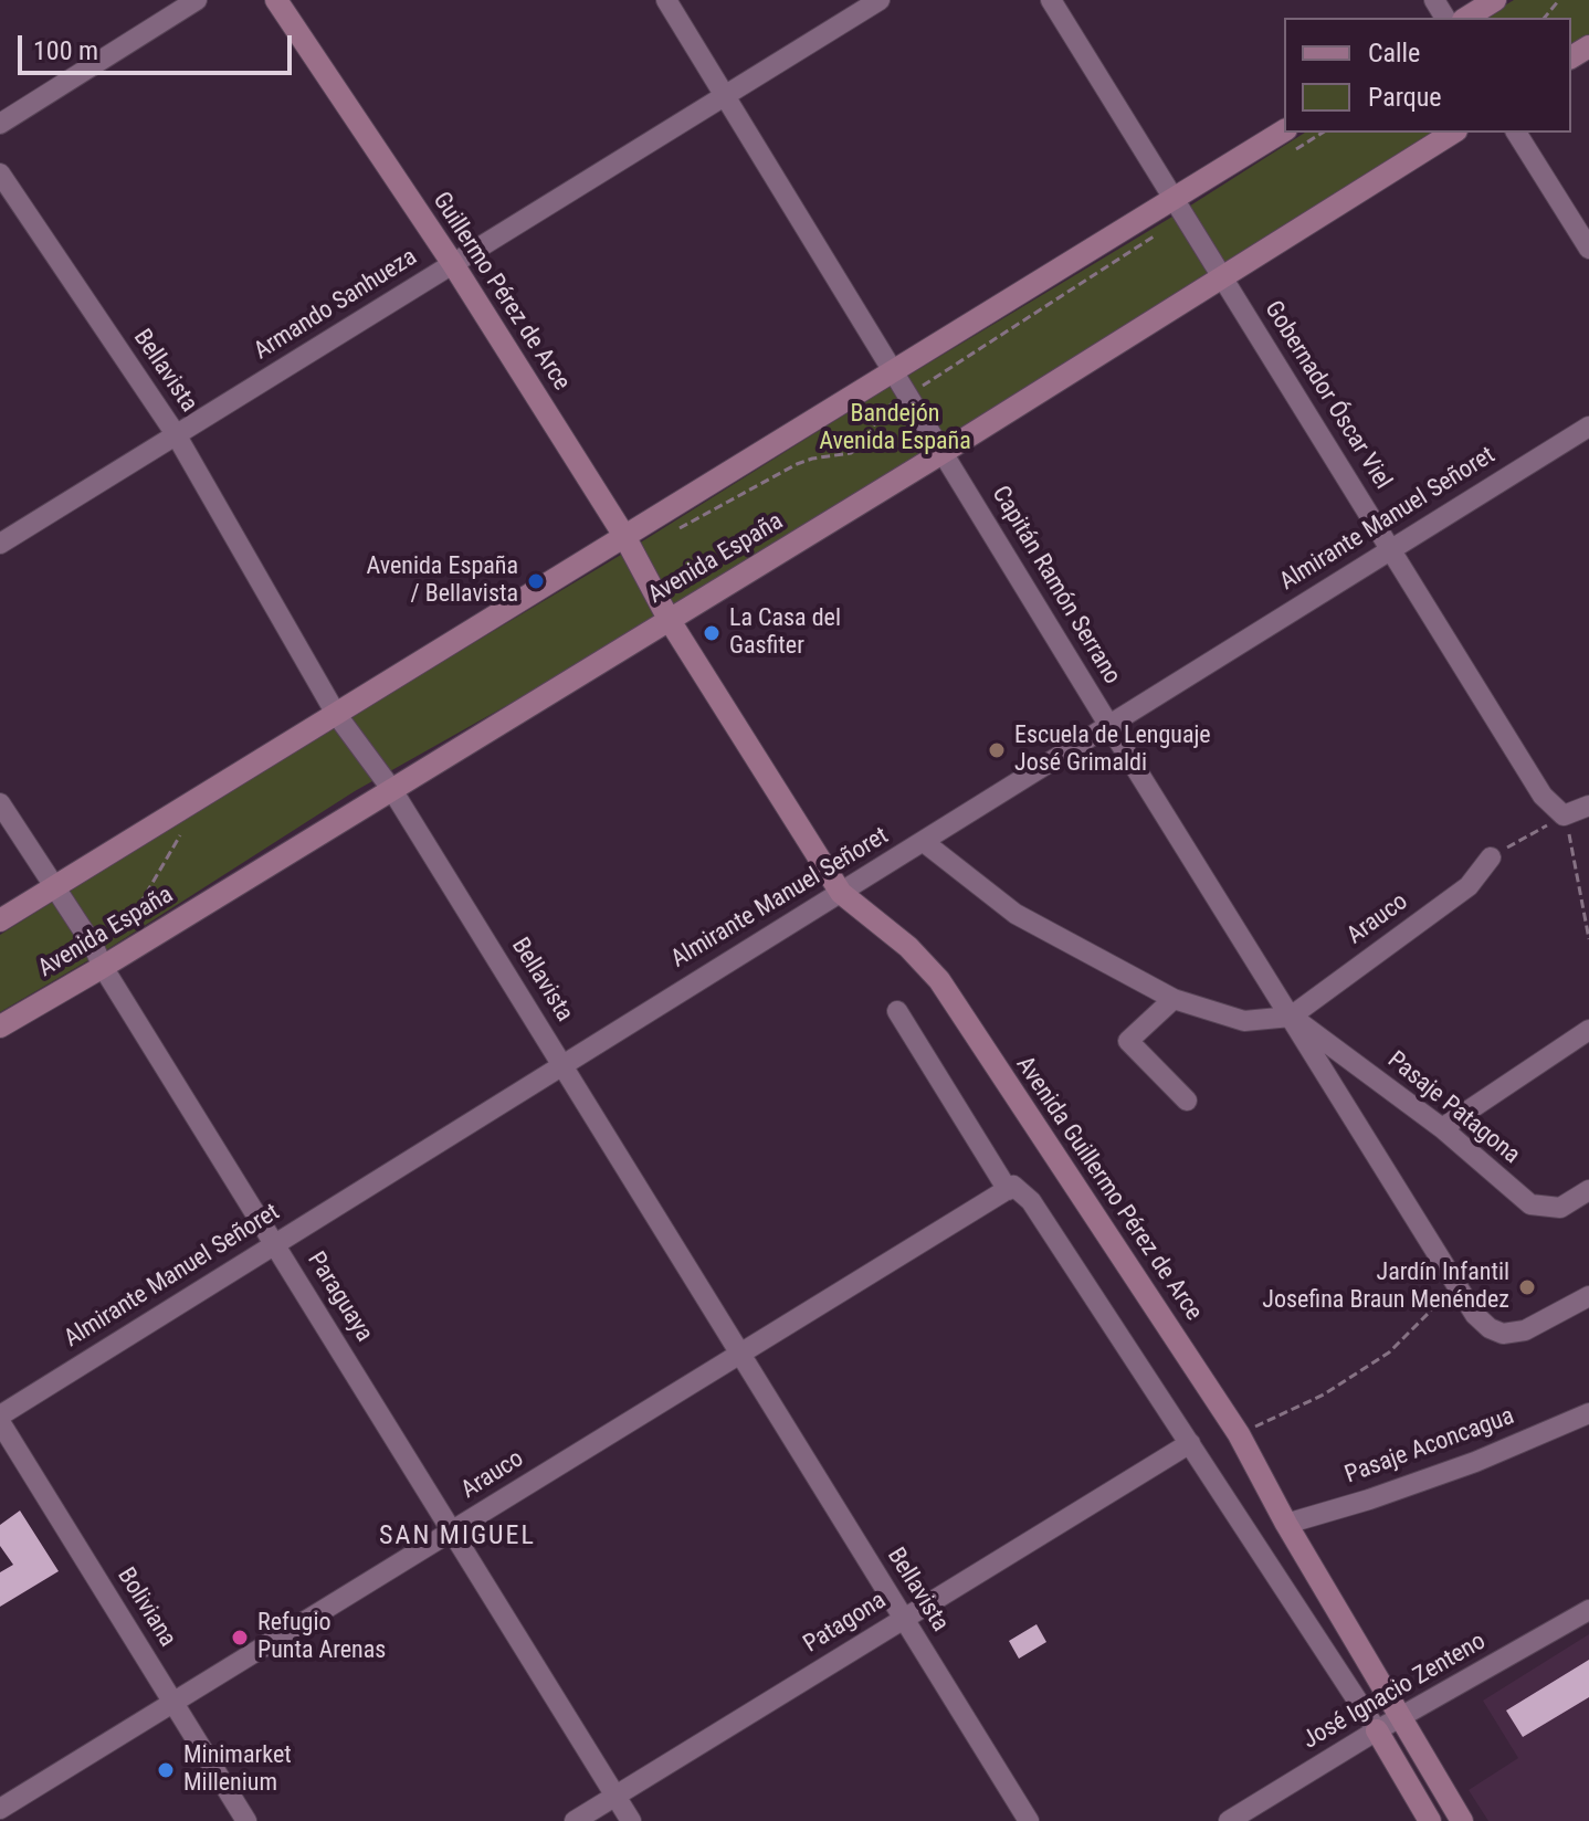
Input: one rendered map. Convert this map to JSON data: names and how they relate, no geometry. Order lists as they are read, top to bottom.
{
  "streets": {
    "main road": ["Guillermo Pérez de Arce", "Avenida España", "Avenida Guillermo Pérez de Arce"],
    "street": [
      "Armando Sanhueza",
      "Bellavista",
      "Gobernador Óscar Viel",
      "Almirante Manuel Señoret",
      "Capitán Ramón Serrano",
      "Arauco",
      "Pasaje Patagona",
      "Paraguaya",
      "Pasaje Aconcagua",
      "Boliviana",
      "Patagona",
      "José Ignacio Zenteno"
    ]
  },
  "crossings": [
    ["Guillermo Pérez de Arce", "Armando Sanhueza"],
    ["Guillermo Pérez de Arce", "Avenida España"],
    ["Guillermo Pérez de Arce", "Avenida Guillermo Pérez de Arce"],
    ["Armando Sanhueza", "Bellavista"],
    ["Armando Sanhueza", "Capitán Ramón Serrano"],
    ["Bellavista", "Almirante Manuel Señoret"],
    ["Bellavista", "Avenida España"],
    ["Bellavista", "Arauco"],
    ["Bellavista", "Patagona"],
    ["Gobernador Óscar Viel", "Almirante Manuel Señoret"],
    ["Gobernador Óscar Viel", "Avenida España"],
    ["Almirante Manuel Señoret", "Capitán Ramón Serrano"],
    ["Almirante Manuel Señoret", "Avenida Guillermo Pérez de Arce"],
    ["Almirante Manuel Señoret", "Paraguaya"],
    ["Avenida España", "Capitán Ramón Serrano"],
    ["Avenida España", "Avenida Guillermo Pérez de Arce"],
    ["Avenida España", "Paraguaya"],
    ["Capitán Ramón Serrano", "Arauco"],
    ["Capitán Ramón Serrano", "Pasaje Patagona"],
    ["Arauco", "Pasaje Patagona"],
    ["Arauco", "Paraguaya"],
    ["Arauco", "Boliviana"],
    ["Avenida Guillermo Pérez de Arce", "Pasaje Aconcagua"],
    ["Avenida Guillermo Pérez de Arce", "José Ignacio Zenteno"],
    ["Paraguaya", "Patagona"]
  ],
  "districts": ["SAN MIGUEL"],
  "parks": ["Bandejón Avenida España"],
  "places": [
    "Avenida España / Bellavista",
    "La Casa del Gasfiter",
    "Escuela de Lenguaje José Grimaldi",
    "Jardín Infantil Josefina Braun Menéndez",
    "Refugio Punta Arenas",
    "Minimarket Millenium"
  ],
  "legend": ["Calle", "Parque"],
  "scale_bar": "100 m"
}
